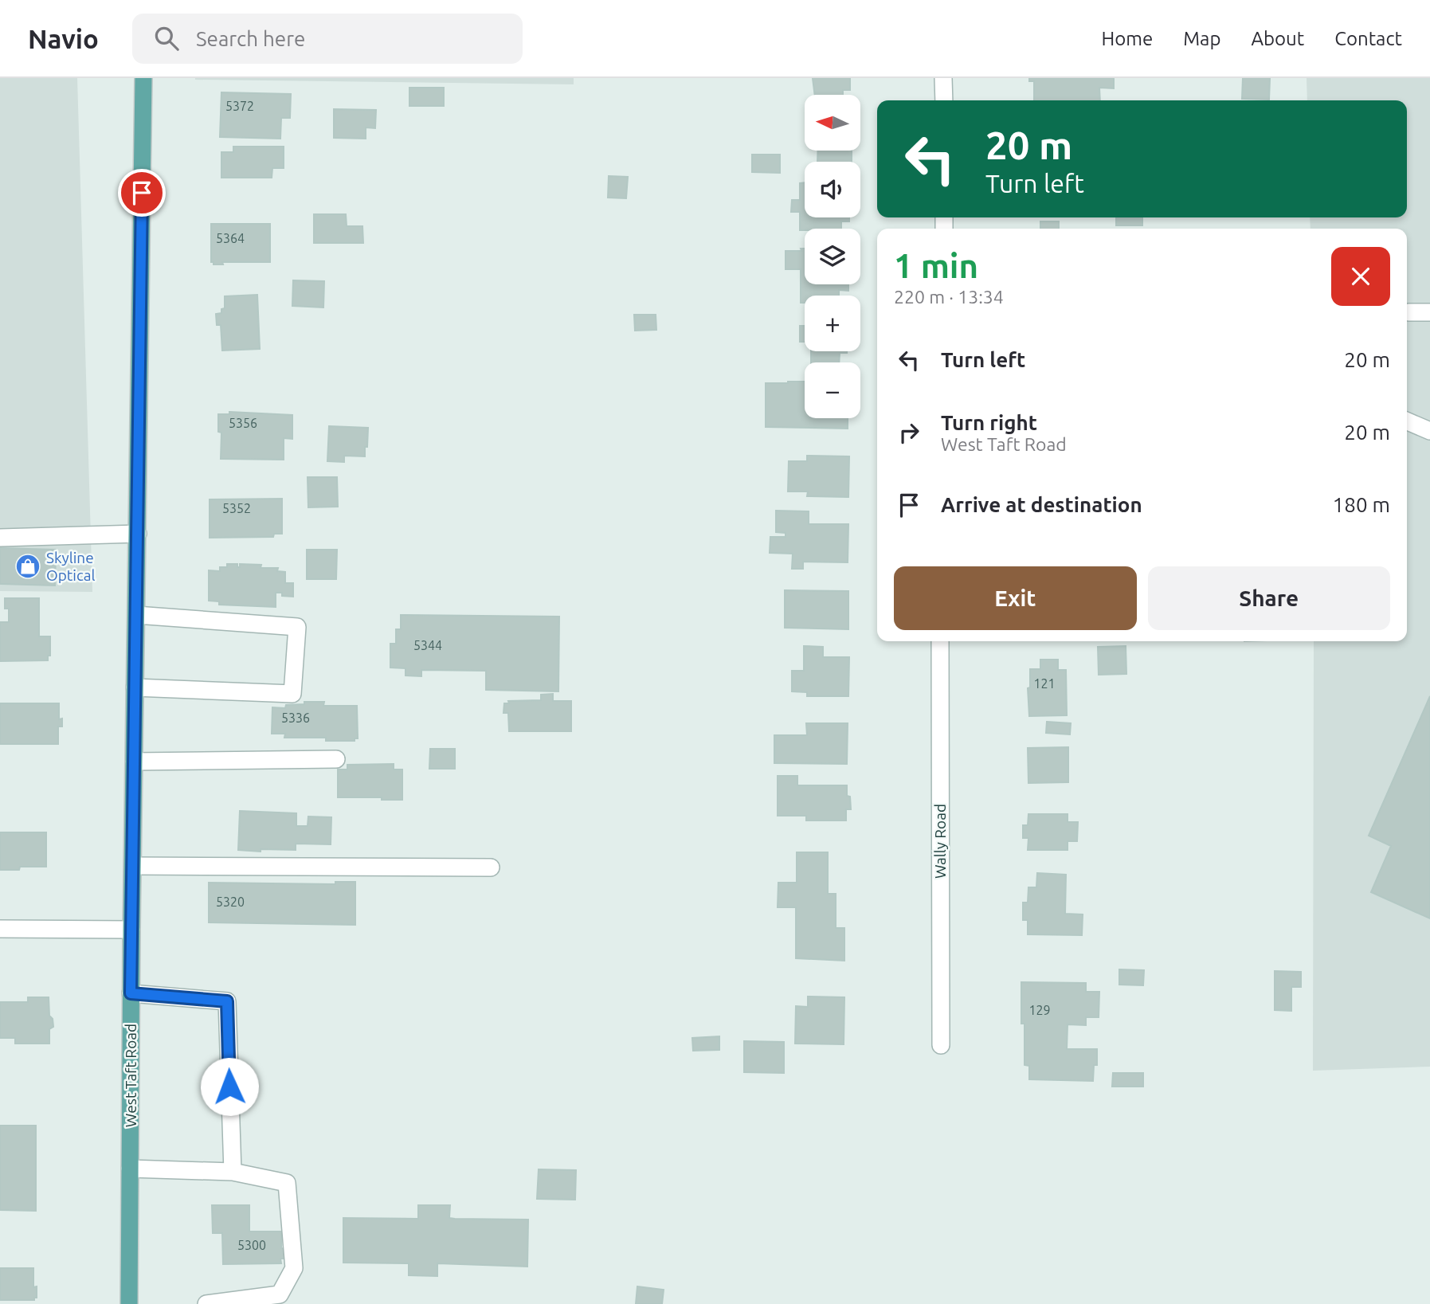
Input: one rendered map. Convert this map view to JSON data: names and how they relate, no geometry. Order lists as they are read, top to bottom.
{
  "streets": {
    "main road": ["West Taft Road"],
    "street": ["Wally Road"]
  },
  "places": {
    "shop": ["Skyline Optical"]
  },
  "house_numbers": [
    "5372",
    "5364",
    "5356",
    "5352",
    "5344",
    "121",
    "5336",
    "5320",
    "129",
    "5300"
  ],
  "north": "left",
  "page": {
    "header": "Navio",
    "search": "Search here",
    "nav": [
      "Home",
      "Map",
      "About",
      "Contact"
    ],
    "map_buttons": ["+", "−"],
    "turn": ["20 m", "Turn left"],
    "heading": ["1 min", "220 m · 13:34"],
    "list": [
      {
        "name": "Turn left",
        "value": "20 m"
      },
      {
        "name": "Turn right",
        "note": "West Taft Road",
        "value": "20 m"
      },
      {
        "name": "Arrive at destination",
        "value": "180 m"
      }
    ],
    "buttons": ["Exit", "Share"]
  }
}
